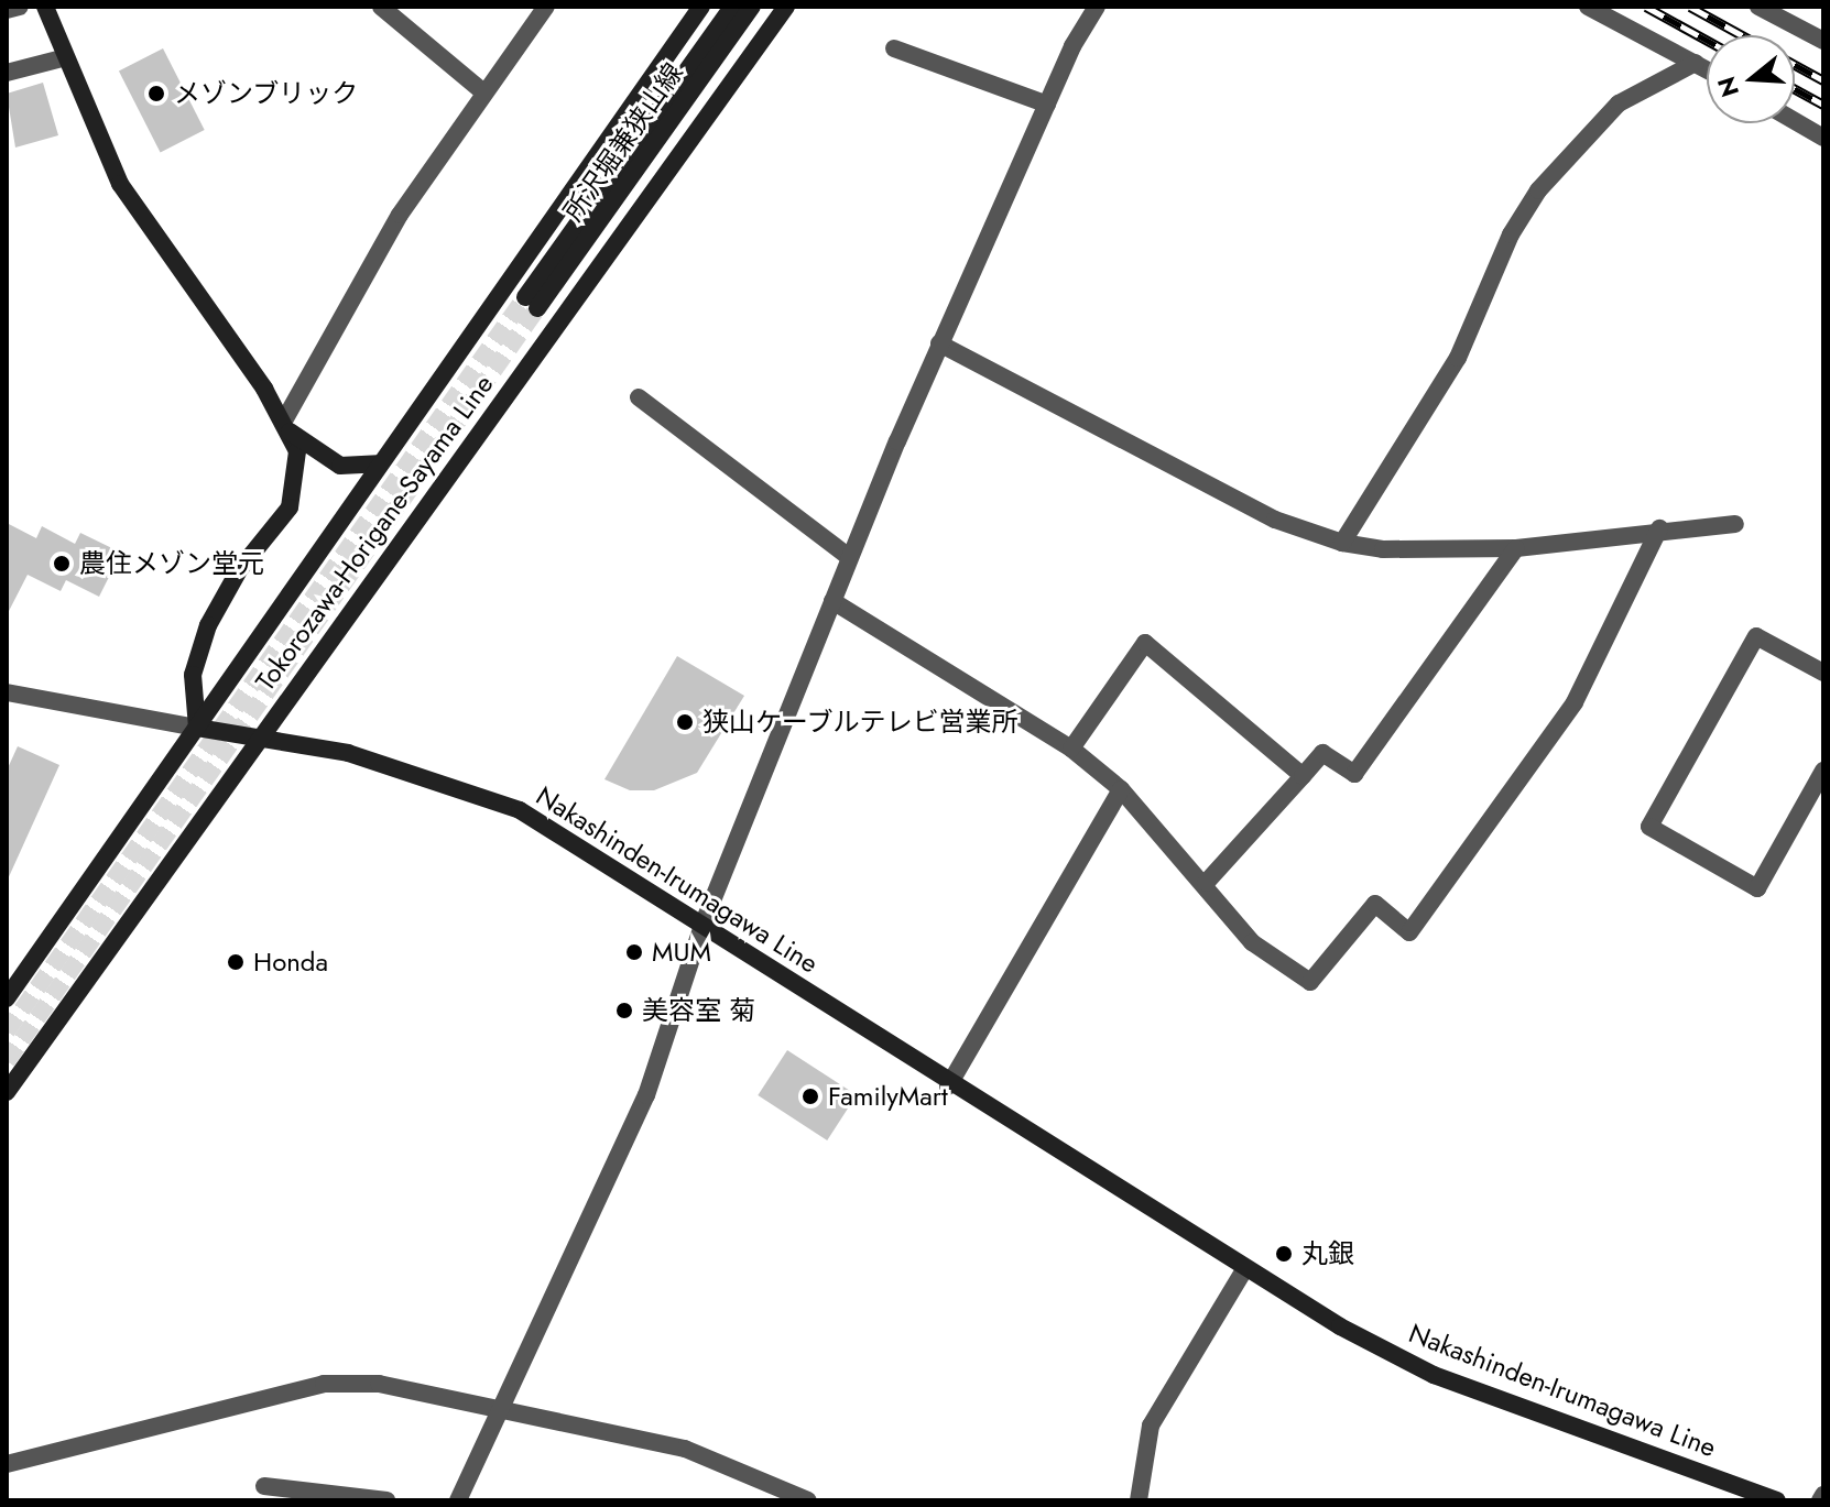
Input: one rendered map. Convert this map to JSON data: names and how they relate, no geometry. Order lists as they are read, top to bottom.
{
  "streets": {
    "main road": ["所沢堀兼狭山線", "Tokorozawa-Horigane-Sayama Line", "Nakashinden-Irumagawa Line"]
  },
  "crossings": [
    ["Tokorozawa-Horigane-Sayama Line", "Nakashinden-Irumagawa Line"]
  ],
  "places": [
    "メゾンブリック",
    "農住メゾン堂元",
    "狭山ケーブルテレビ営業所",
    "MUM",
    "Honda",
    "美容室 菊",
    "FamilyMart",
    "丸銀"
  ],
  "north": "left"
}
